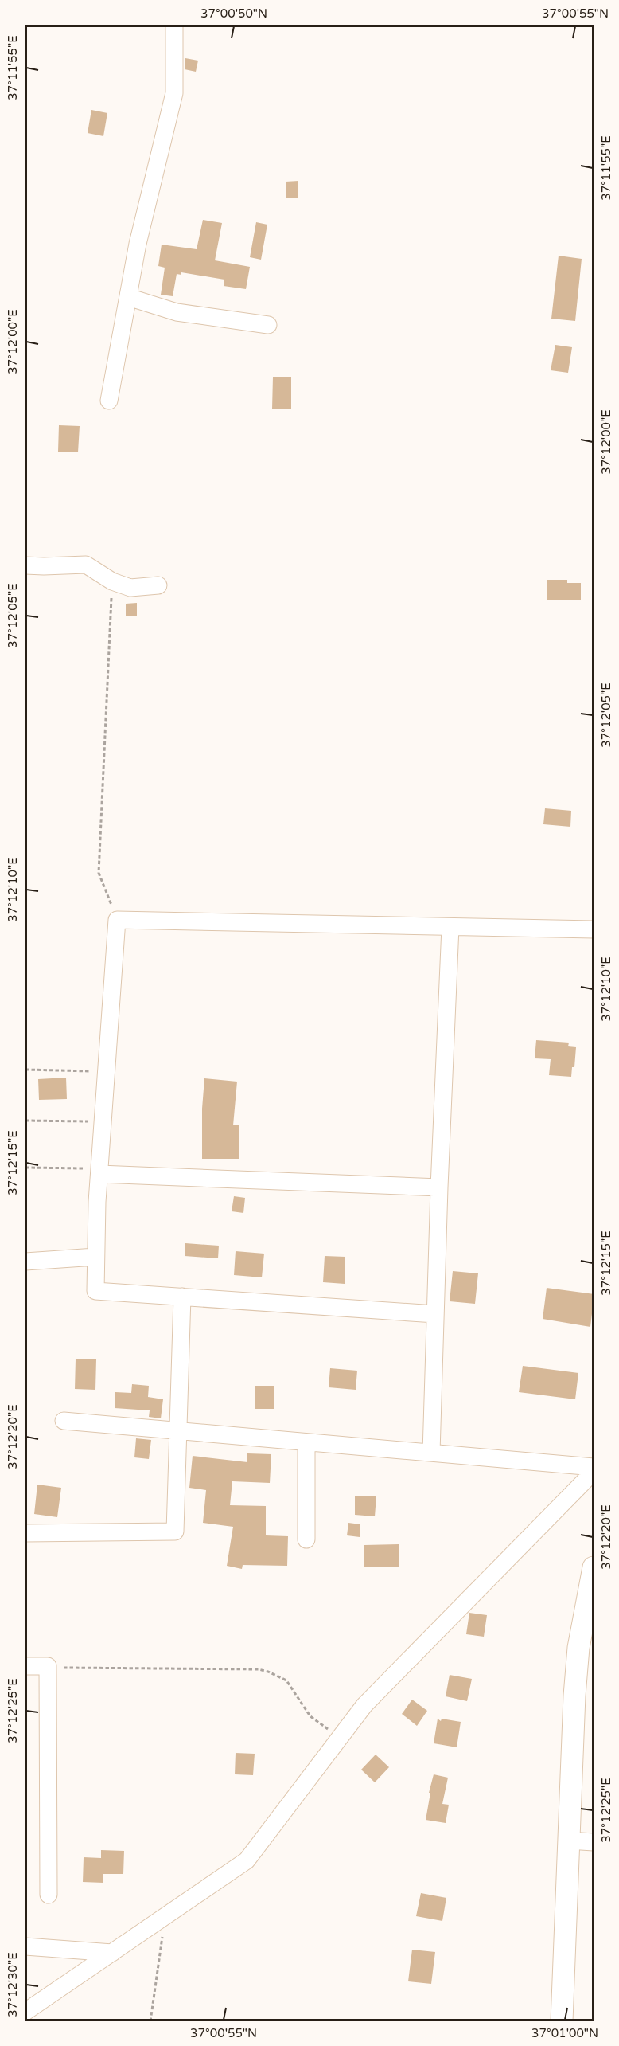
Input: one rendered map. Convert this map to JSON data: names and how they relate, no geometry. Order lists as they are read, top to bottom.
{
  "coordinates": [
    "37°00'50\"N",
    "37°00'55\"N",
    "37°11'55\"E",
    "37°12'00\"E",
    "37°12'05\"E",
    "37°12'10\"E",
    "37°12'15\"E",
    "37°12'20\"E",
    "37°12'25\"E",
    "37°12'30\"E",
    "37°01'00\"N"
  ]
}
